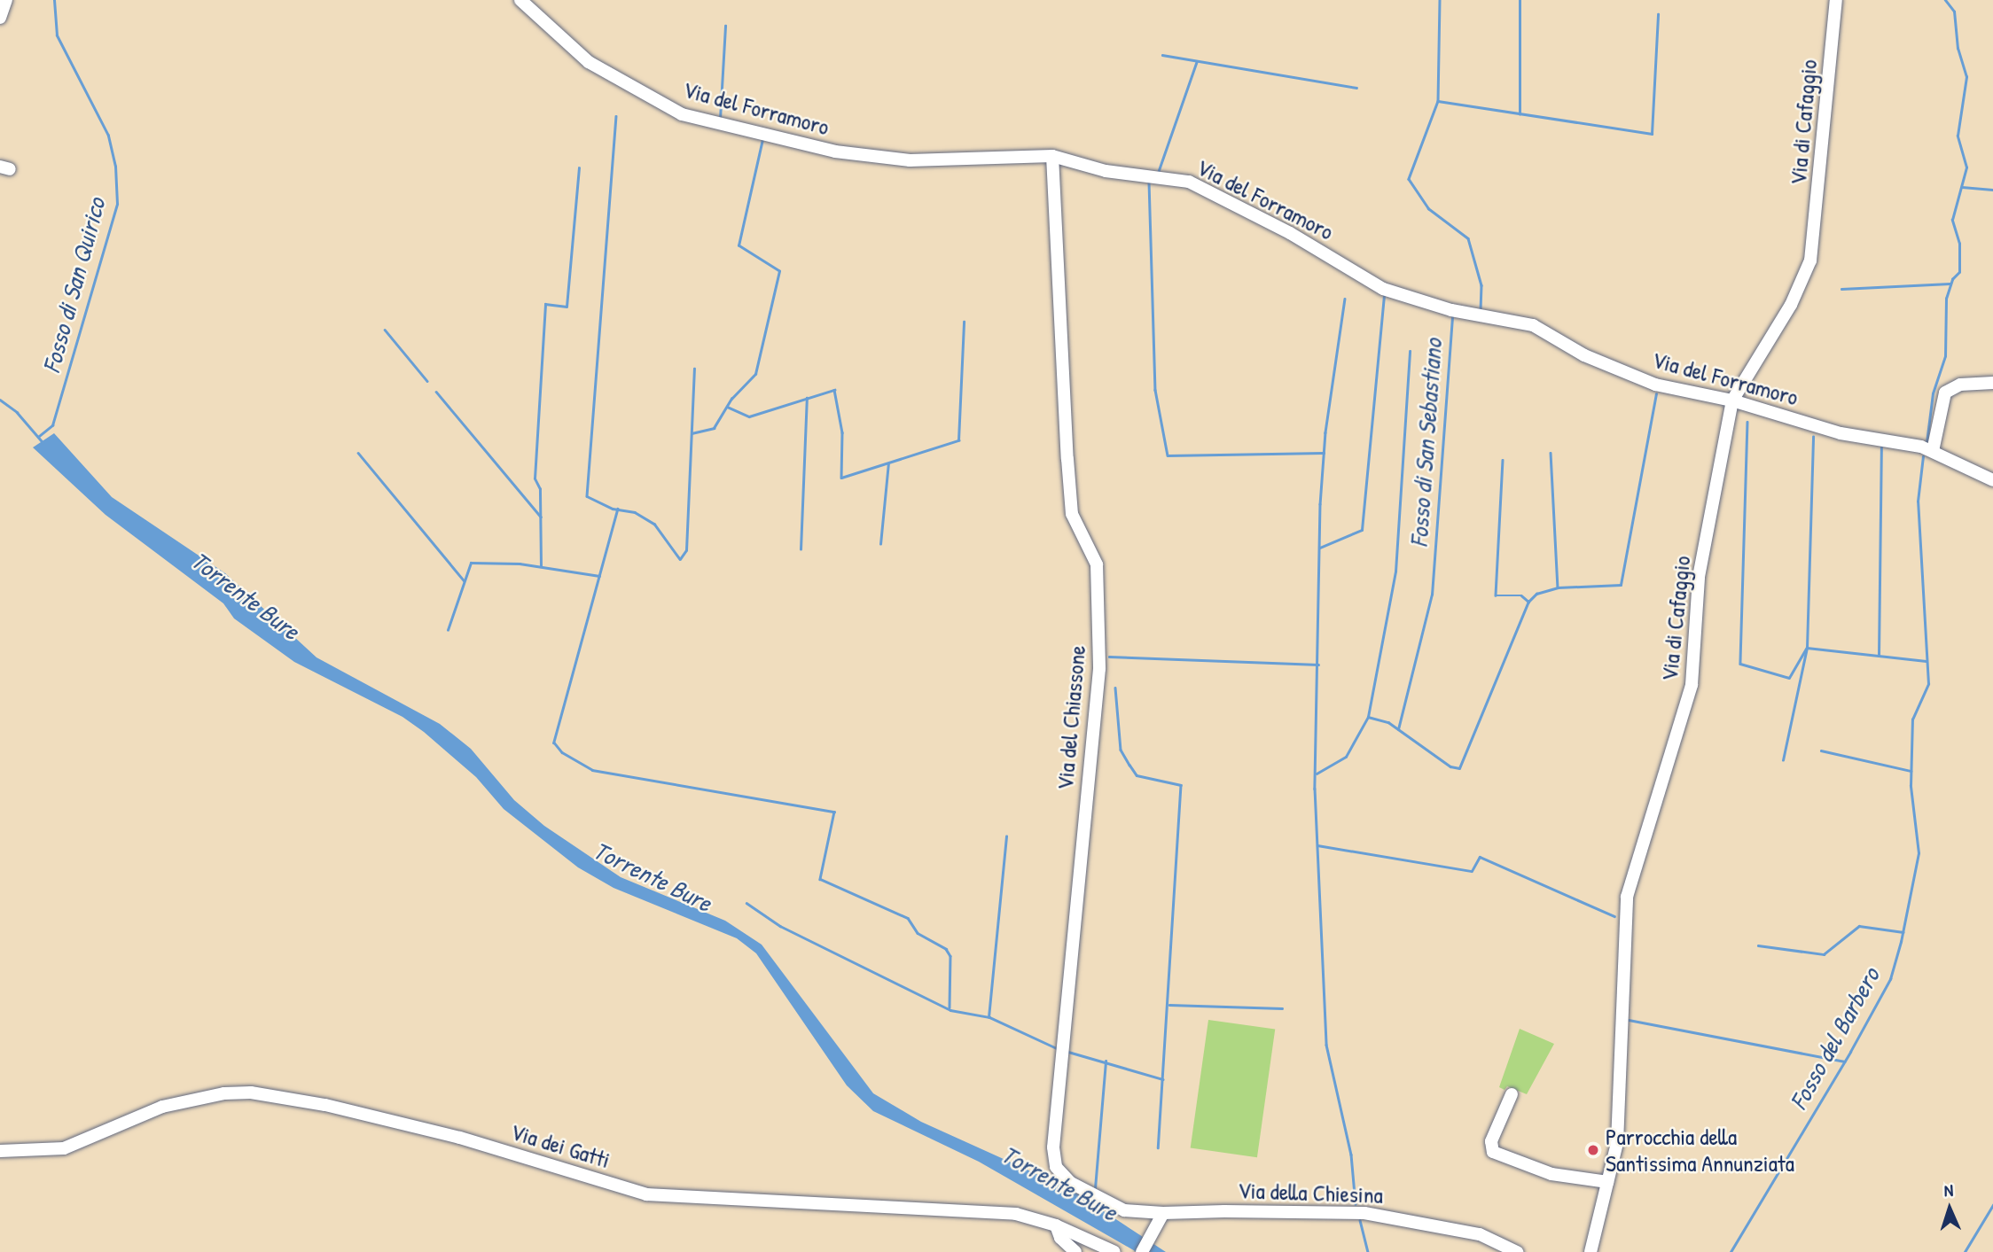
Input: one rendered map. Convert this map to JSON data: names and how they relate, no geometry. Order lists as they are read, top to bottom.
{
  "streets": {
    "street": [
      "Via del Forramoro",
      "Via di Cafaggio",
      "Via del Chiassone",
      "Via dei Gatti",
      "Via della Chiesina"
    ]
  },
  "crossings": [
    ["Via del Forramoro", "Via di Cafaggio"],
    ["Via del Forramoro", "Via del Chiassone"],
    ["Via del Chiassone", "Via della Chiesina"]
  ],
  "water": [
    "Fosso di San Quirico",
    "Fosso di San Sebastiano",
    "Torrente Bure",
    "Fosso del Barbero"
  ],
  "places": ["Parrocchia della Santissima Annunziata"],
  "north": "top"
}
